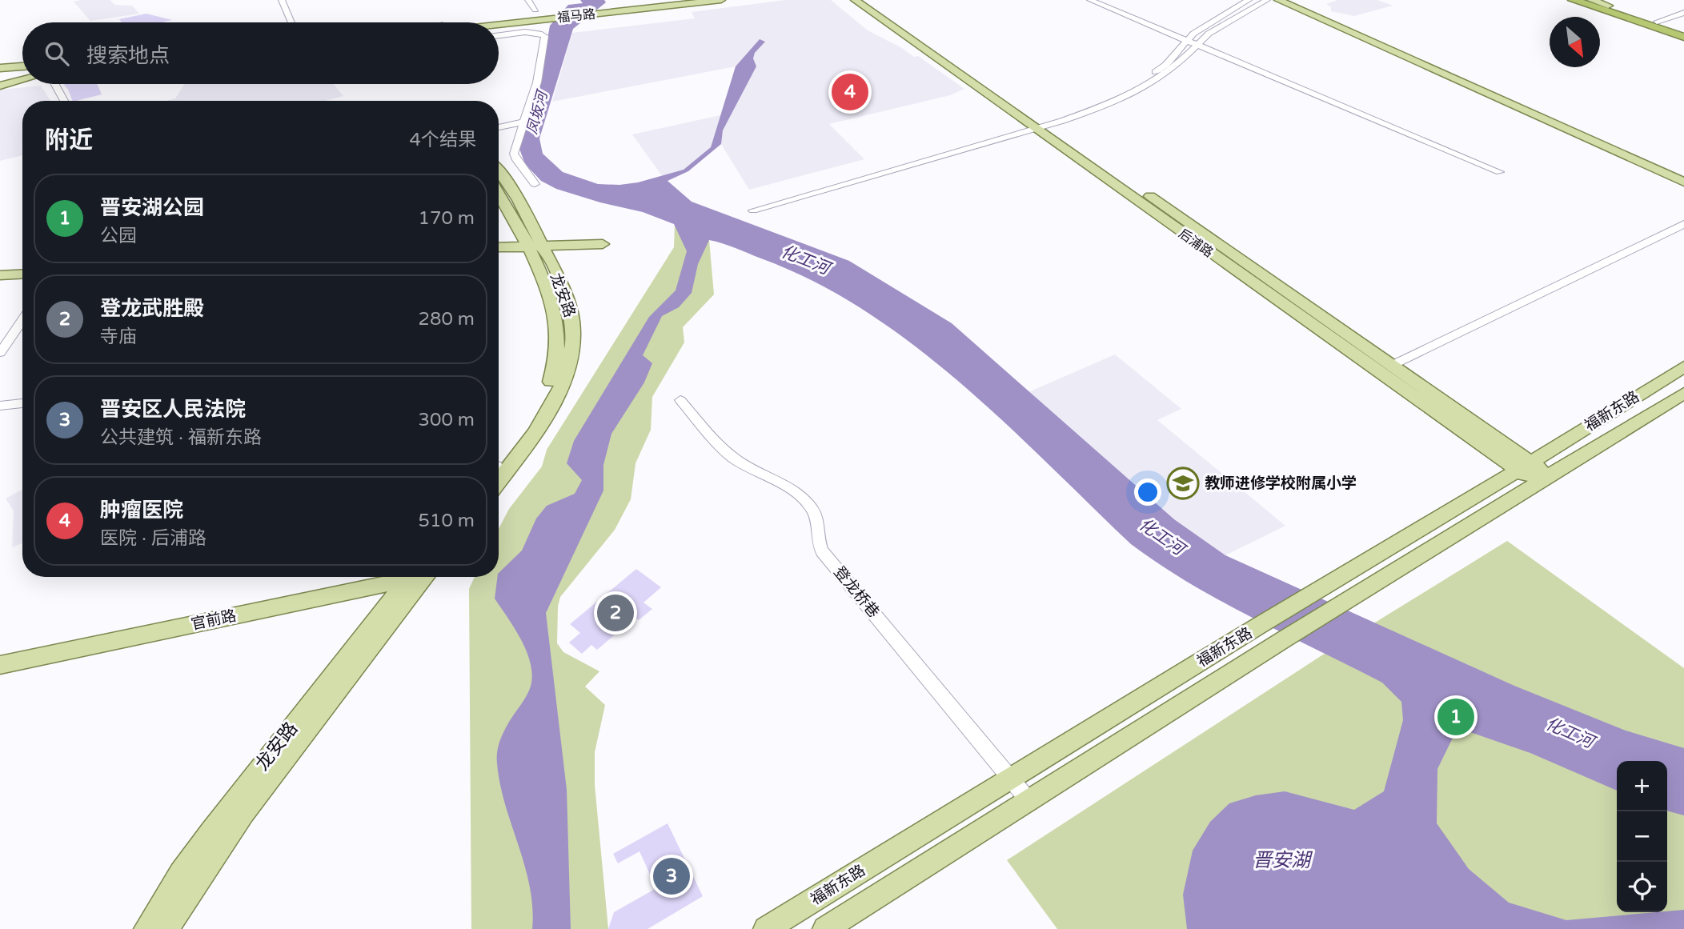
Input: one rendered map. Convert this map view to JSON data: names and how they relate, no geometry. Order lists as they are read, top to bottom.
{
  "streets": {
    "main road": [
      "福马路",
      "后浦路",
      "龙安路",
      "福新东路",
      "官前路"
    ],
    "street": ["登龙桥巷"]
  },
  "crossings": [
    ["后浦路", "福新东路"],
    ["福新东路", "登龙桥巷"]
  ],
  "water": ["凤坂河", "化工河", "晋安湖"],
  "places": {
    "school or university": ["教师进修学校附属小学"]
  },
  "north": "bottom right",
  "page": {
    "search": "搜索地点",
    "pins": [
      "4",
      "2",
      "1",
      "3"
    ],
    "heading": ["附近", "4个结果"],
    "list": [
      {
        "mark": "1",
        "name": "晋安湖公园",
        "note": "公园",
        "value": "170 m"
      },
      {
        "mark": "2",
        "name": "登龙武胜殿",
        "note": "寺庙",
        "value": "280 m"
      },
      {
        "mark": "3",
        "name": "晋安区人民法院",
        "note": "公共建筑 · 福新东路",
        "value": "300 m"
      },
      {
        "mark": "4",
        "name": "肿瘤医院",
        "note": "医院 · 后浦路",
        "value": "510 m"
      }
    ],
    "map_buttons": ["+", "−"]
  }
}
